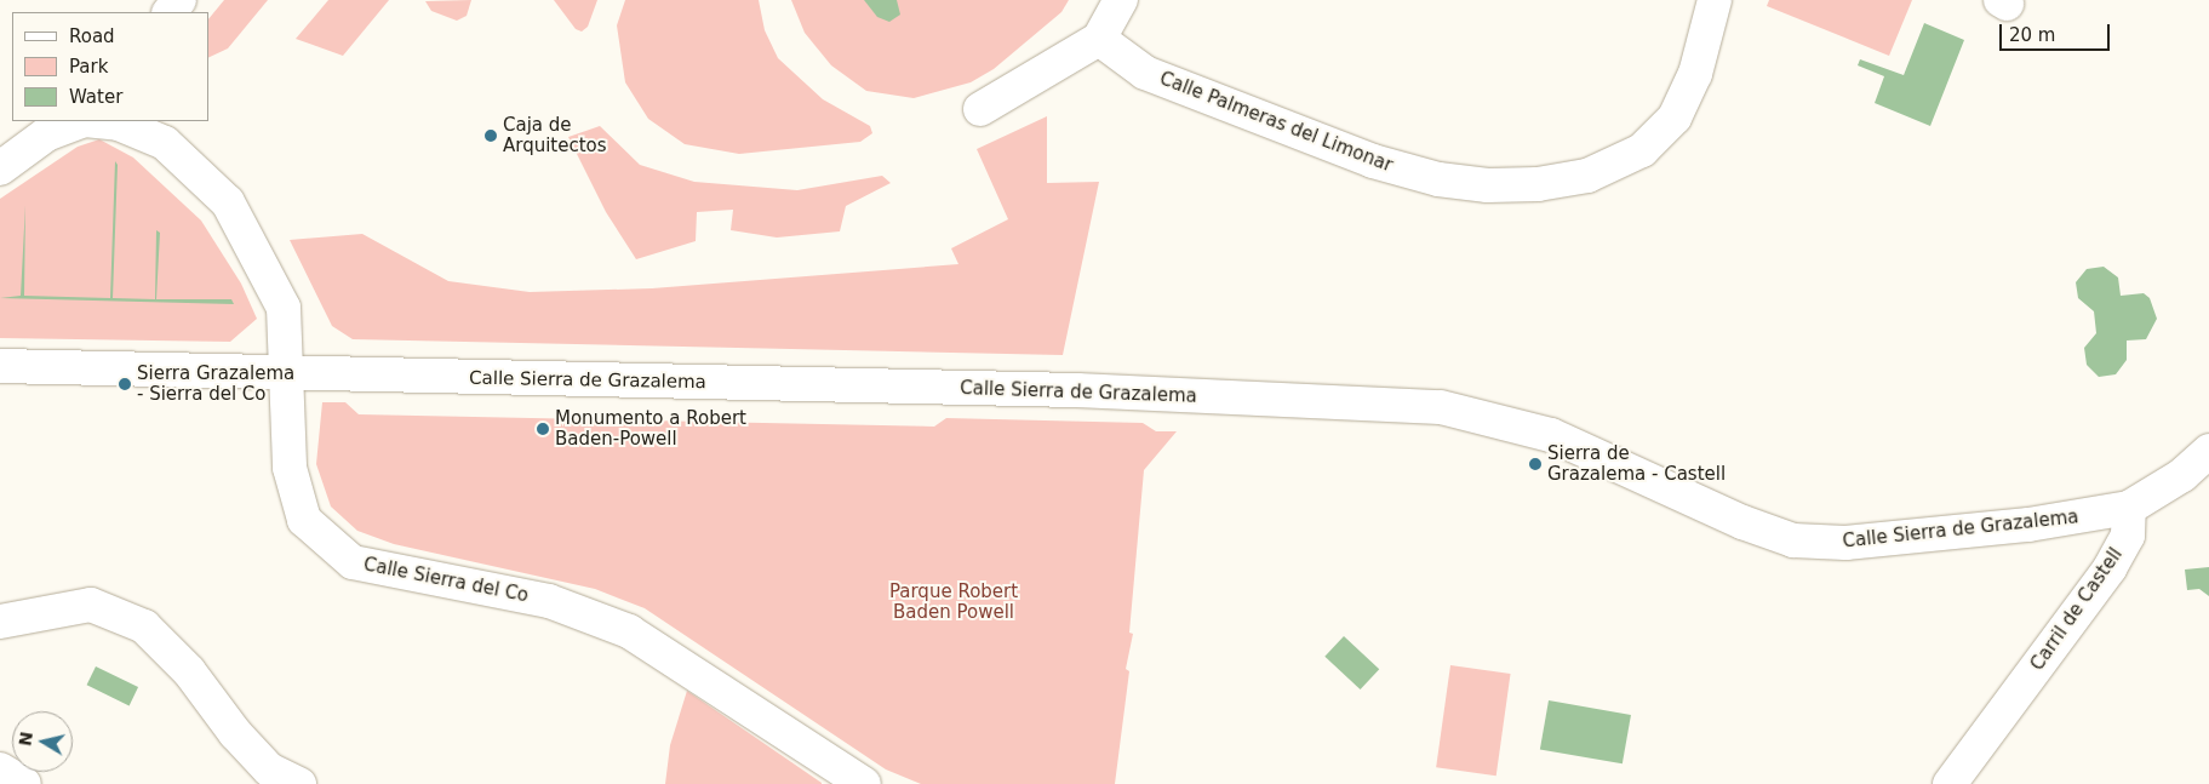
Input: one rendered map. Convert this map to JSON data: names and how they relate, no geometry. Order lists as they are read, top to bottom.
{
  "streets": {
    "street": [
      "Calle Palmeras del Limonar",
      "Calle Sierra de Grazalema",
      "Calle Sierra del Co",
      "Carril de Castell"
    ]
  },
  "crossings": [
    ["Calle Sierra de Grazalema", "Calle Sierra del Co"],
    ["Calle Sierra de Grazalema", "Carril de Castell"]
  ],
  "parks": ["Parque Robert Baden Powell"],
  "places": [
    "Caja de Arquitectos",
    "Sierra Grazalema - Sierra del Co",
    "Monumento a Robert Baden-Powell",
    "Sierra de Grazalema - Castell"
  ],
  "legend": ["Road", "Park", "Water"],
  "scale_bar": "20 m",
  "north": "left"
}
